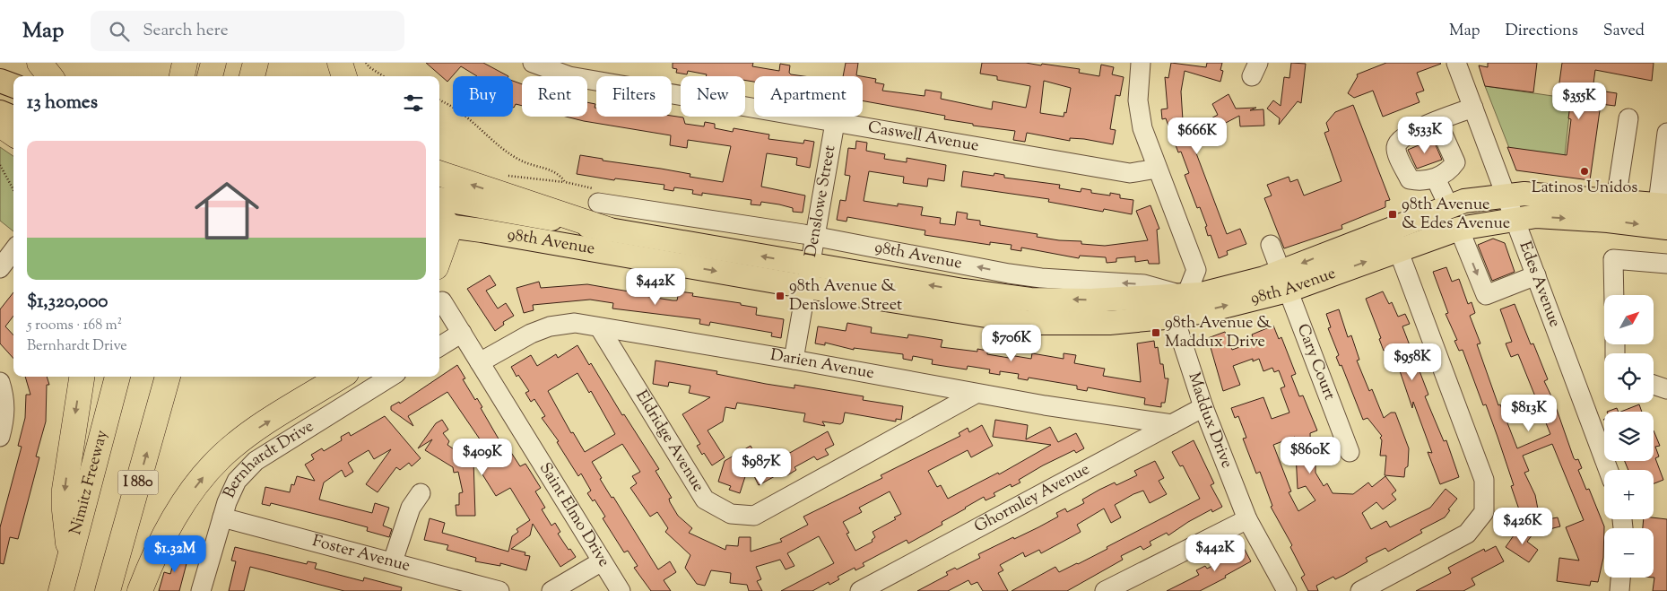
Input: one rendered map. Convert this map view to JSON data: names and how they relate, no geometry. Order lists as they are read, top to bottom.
{
  "streets": {
    "highway": ["Nimitz Freeway", "I 880"],
    "main road": ["98th Avenue"],
    "street": [
      "Caswell Avenue",
      "Denslowe Street",
      "Edes Avenue",
      "Cary Court",
      "Darien Avenue",
      "Maddux Drive",
      "Eldridge Avenue",
      "Bernhardt Drive",
      "Ghormley Avenue",
      "Saint Elmo Drive",
      "Foster Avenue"
    ]
  },
  "crossings": [
    ["Caswell Avenue", "Denslowe Street"],
    ["Caswell Avenue", "Maddux Drive"],
    ["Denslowe Street", "98th Avenue"],
    ["Denslowe Street", "Darien Avenue"],
    ["98th Avenue", "Edes Avenue"],
    ["98th Avenue", "Cary Court"],
    ["98th Avenue", "Maddux Drive"],
    ["Darien Avenue", "Eldridge Avenue"],
    ["Darien Avenue", "Ghormley Avenue"],
    ["Darien Avenue", "Saint Elmo Drive"],
    ["Maddux Drive", "Ghormley Avenue"],
    ["Bernhardt Drive", "Foster Avenue"]
  ],
  "places": {
    "other": ["Latinos Unidos"],
    "transit": ["98th Avenue & Edes Avenue", "98th Avenue & Denslowe Street", "98th Avenue & Maddux Drive"]
  },
  "north": "top right",
  "page": {
    "header": "Map",
    "search": "Search here",
    "nav": ["Map", "Directions", "Saved"],
    "chip": [
      "Buy",
      "Rent",
      "Filters",
      "New",
      "Apartment"
    ],
    "heading": "13 homes",
    "price": [
      "$355K",
      "$533K",
      "$666K",
      "$442K",
      "$706K",
      "$958K",
      "$813K",
      "$860K",
      "$409K",
      "$987K",
      "$426K",
      "$442K",
      "$1.32M"
    ],
    "list": [
      {
        "name": "$1,320,000",
        "note": "5 rooms · 168 m² · Bernhardt Drive"
      }
    ],
    "map_buttons": ["+", "−"]
  }
}
